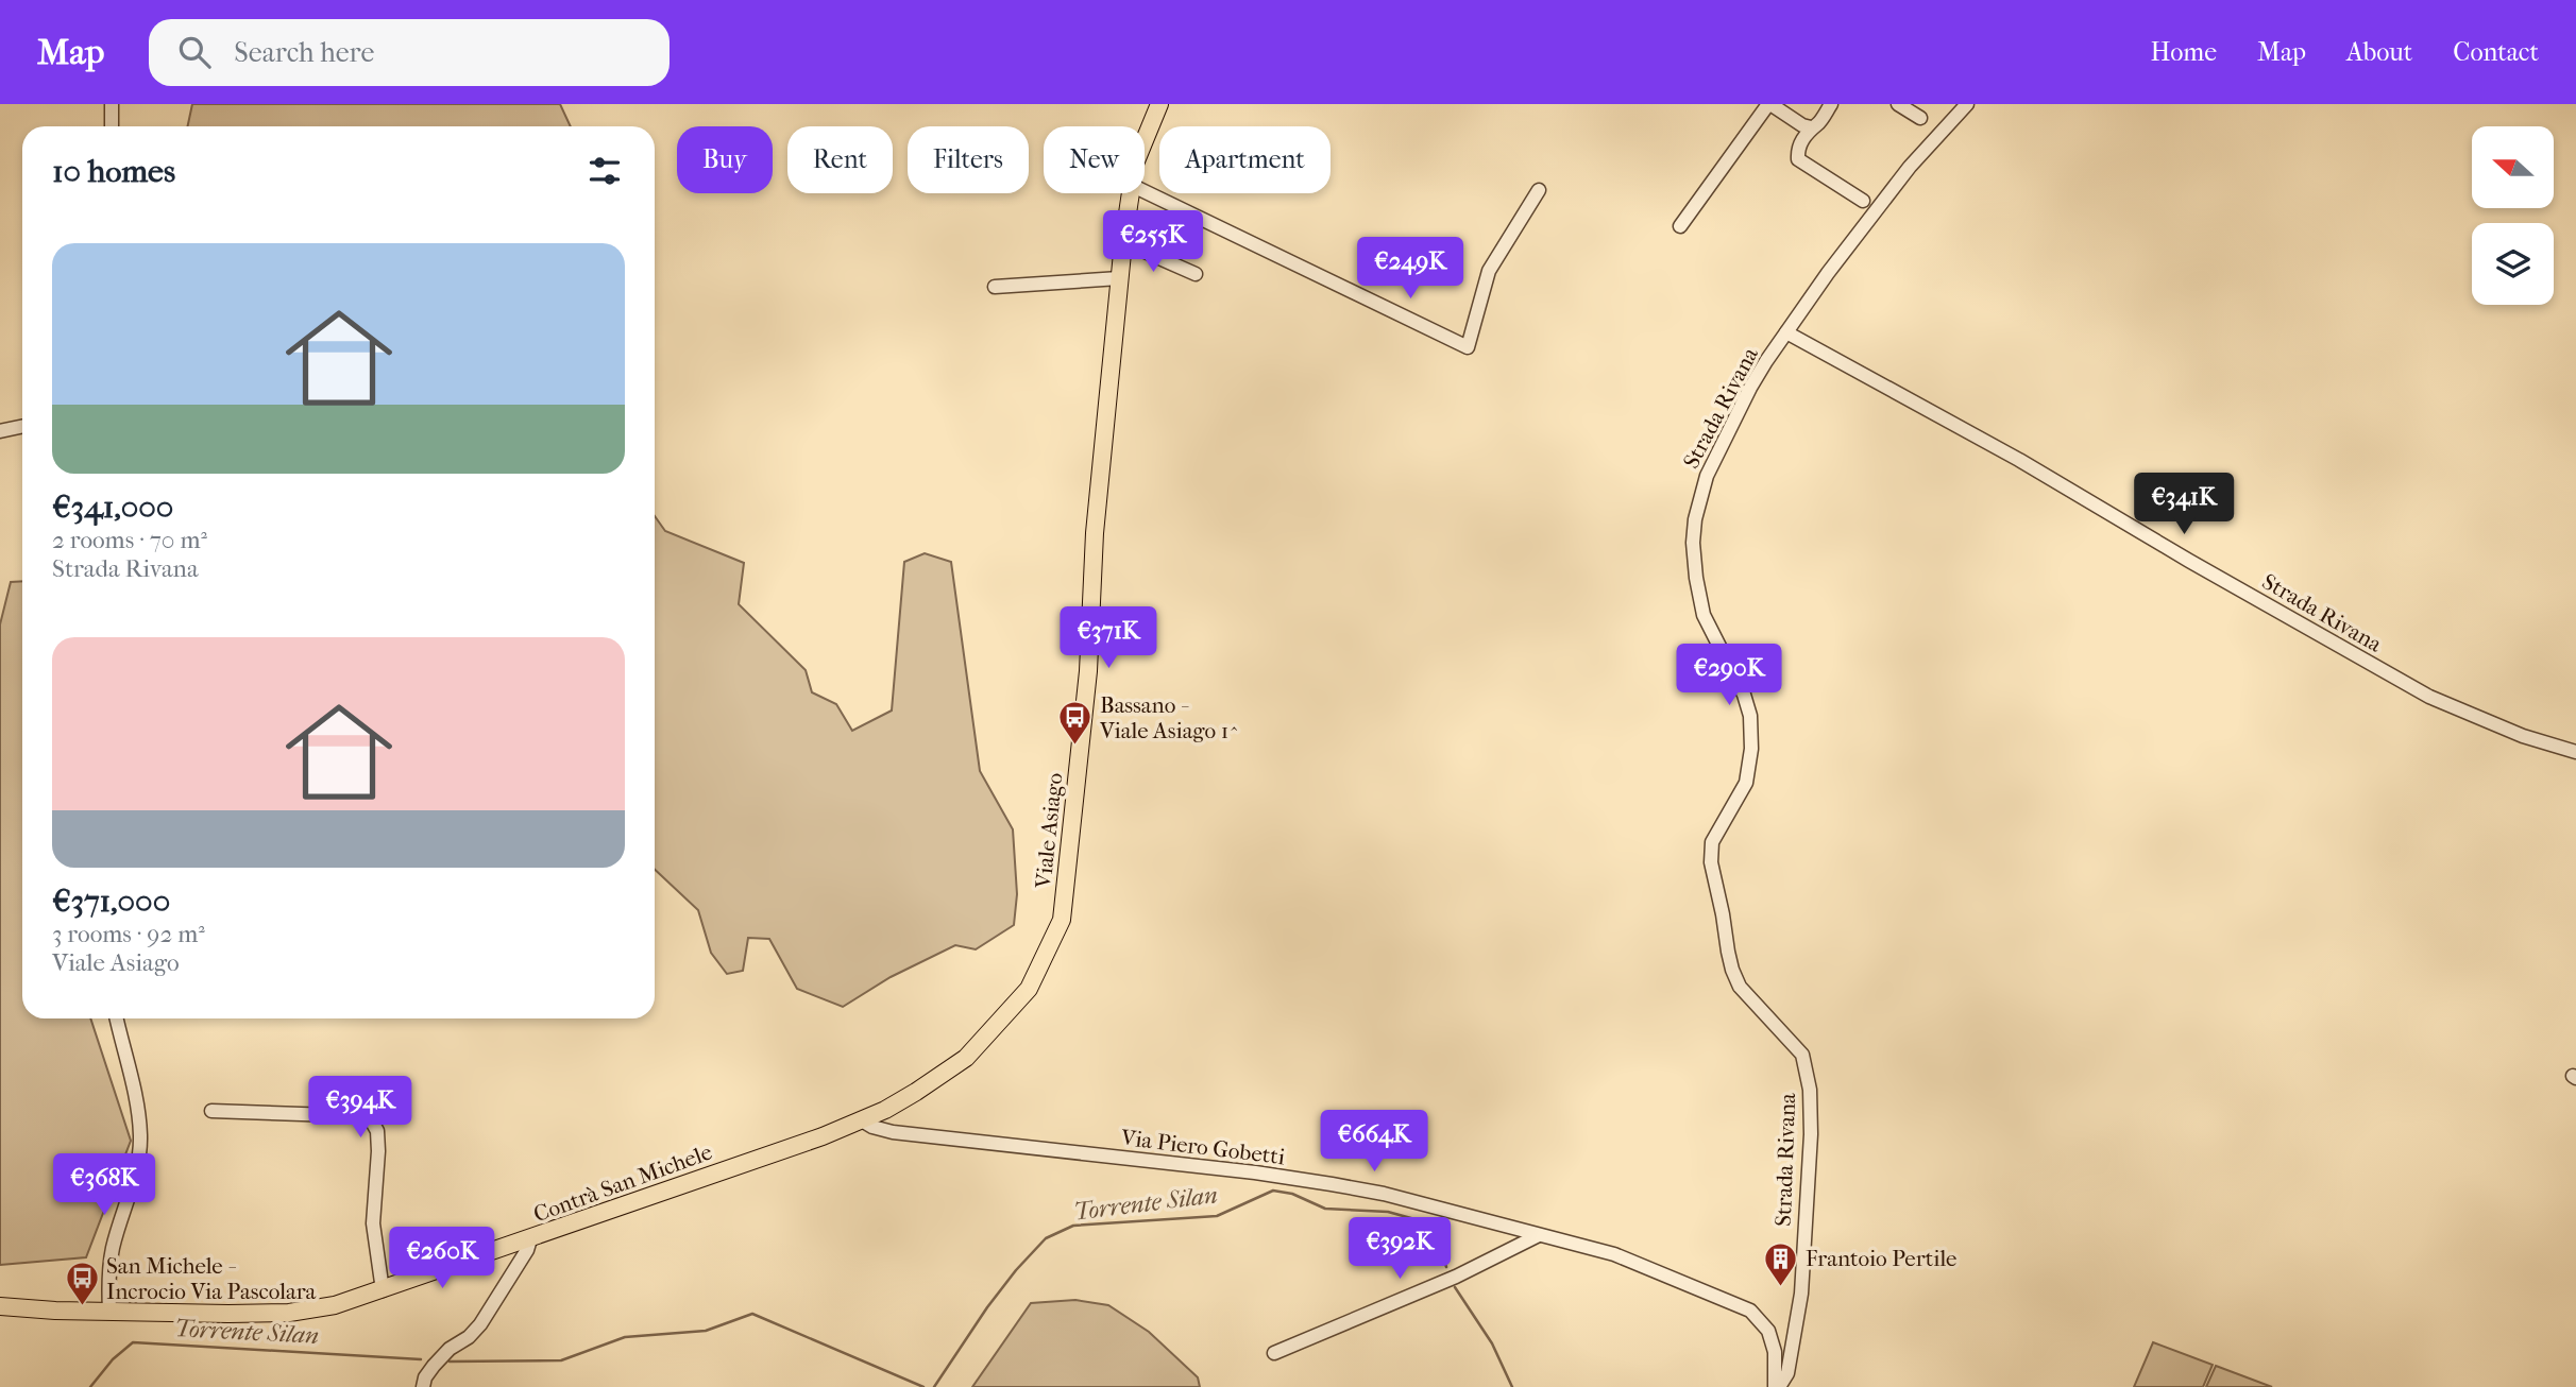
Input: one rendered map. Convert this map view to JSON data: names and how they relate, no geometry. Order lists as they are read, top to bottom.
{
  "streets": {
    "main road": ["Viale Asiago", "Contrà San Michele"],
    "street": ["Strada Rivana", "Via Piero Gobetti"]
  },
  "crossings": [
    ["Strada Rivana", "Via Piero Gobetti"],
    ["Viale Asiago", "Via Piero Gobetti"],
    ["Viale Asiago", "Contrà San Michele"],
    ["Via Piero Gobetti", "Contrà San Michele"]
  ],
  "water": ["Torrente Silan"],
  "places": {
    "bus stop": ["Bassano - Viale Asiago 1^", "San Michele - Incrocio Via Pascolara"],
    "building": ["Frantoio Pertile"]
  },
  "north": "left",
  "page": {
    "header": "Map",
    "search": "Search here",
    "nav": [
      "Home",
      "Map",
      "About",
      "Contact"
    ],
    "chip": [
      "Buy",
      "Rent",
      "Filters",
      "New",
      "Apartment"
    ],
    "heading": "10 homes",
    "price": [
      "€255K",
      "€249K",
      "€341K",
      "€371K",
      "€290K",
      "€394K",
      "€664K",
      "€368K",
      "€392K",
      "€260K"
    ],
    "list": [
      {
        "name": "€341,000",
        "note": "2 rooms · 70 m² · Strada Rivana"
      },
      {
        "name": "€371,000",
        "note": "3 rooms · 92 m² · Viale Asiago"
      }
    ]
  }
}
